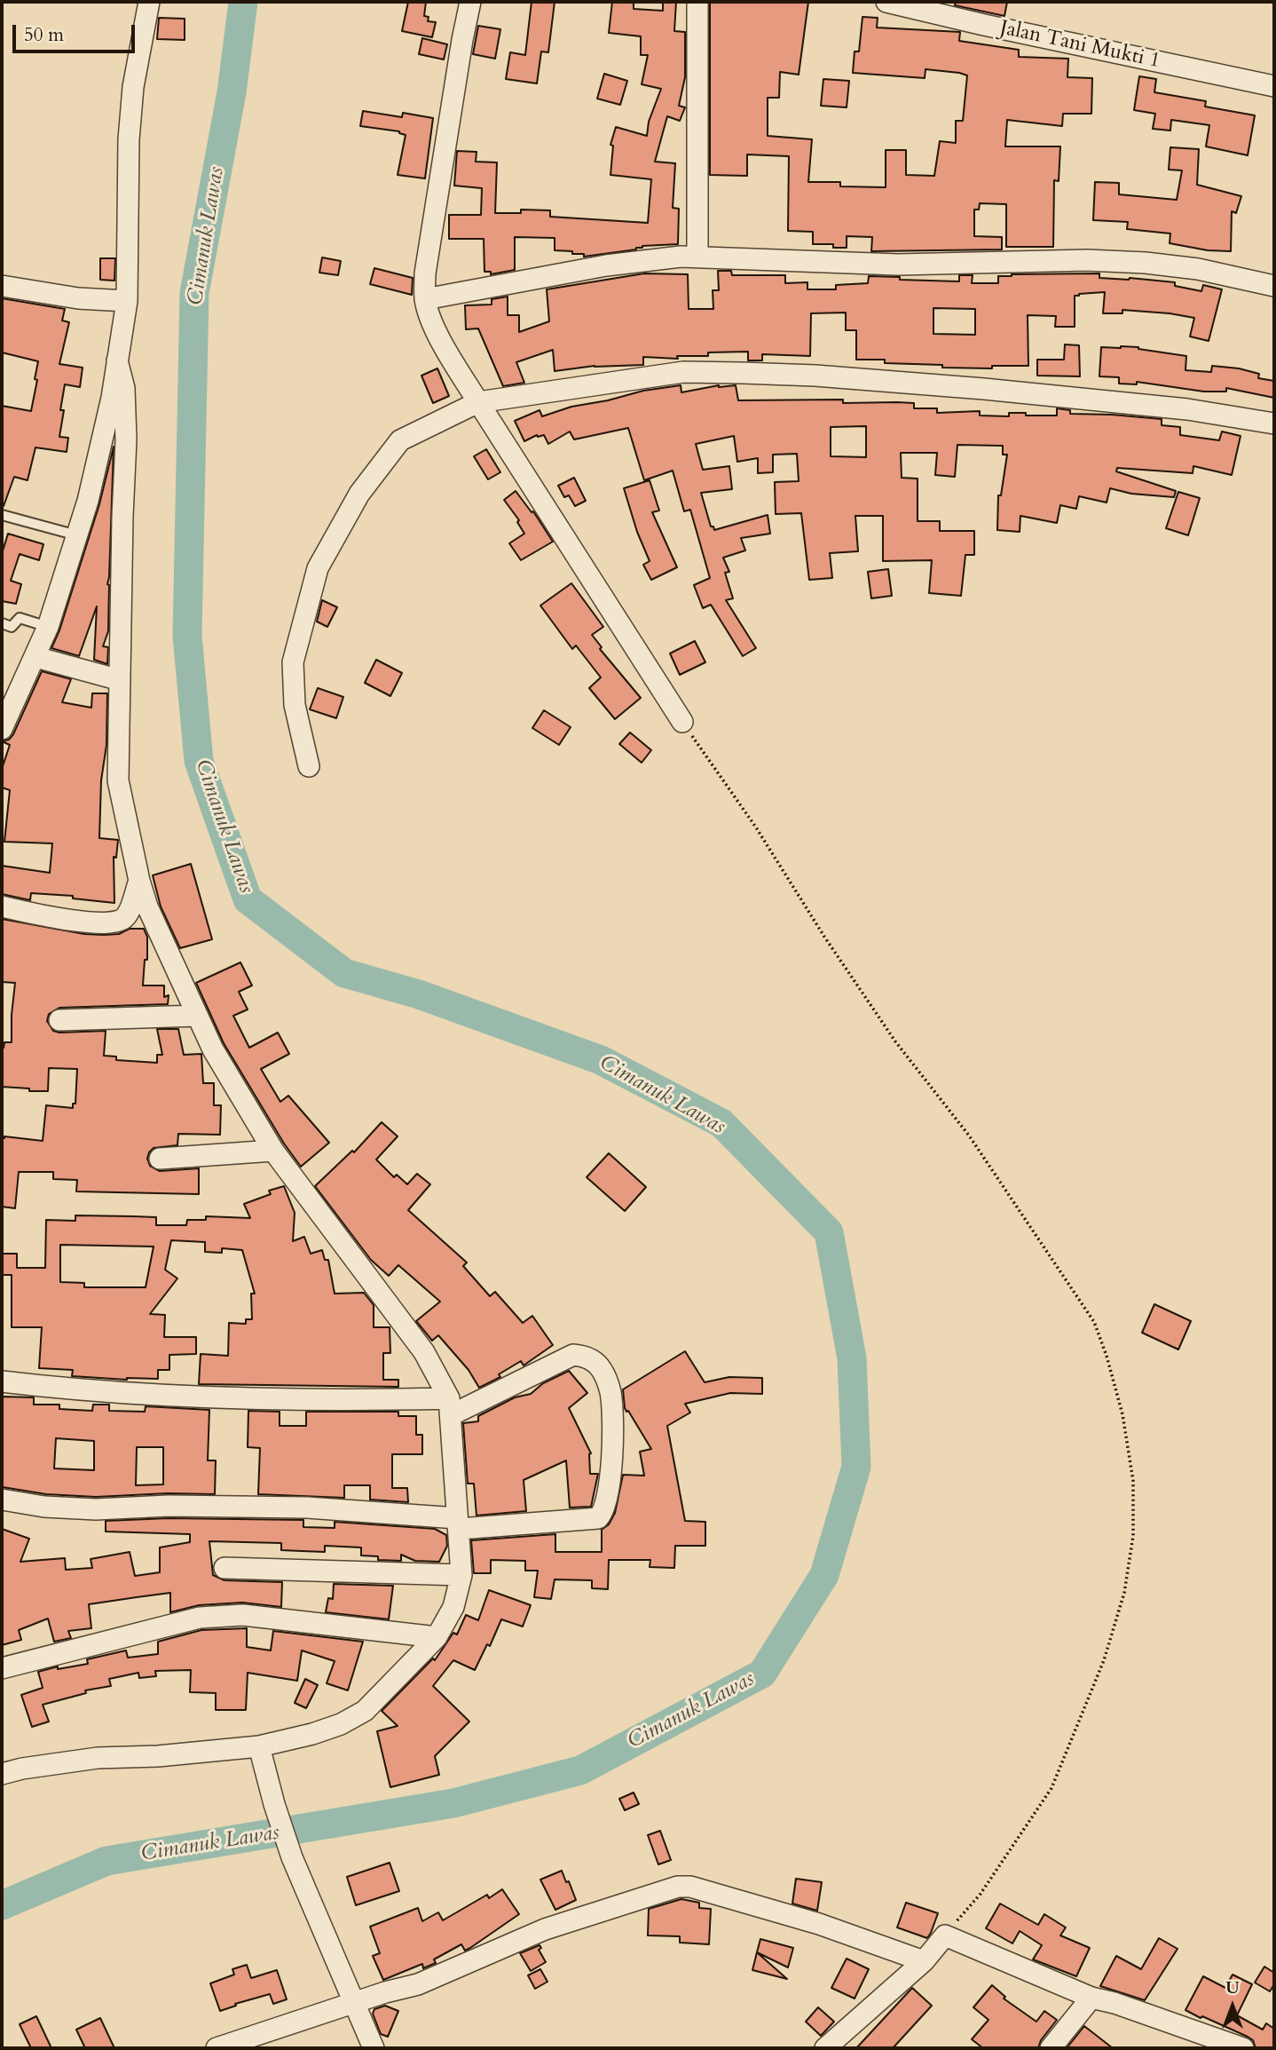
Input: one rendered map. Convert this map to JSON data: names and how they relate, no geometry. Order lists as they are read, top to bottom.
{
  "streets": {
    "street": ["Jalan Tani Mukti 1"]
  },
  "water": ["Cimanuk Lawas"],
  "scale_bar": "50 m",
  "north": "top"
}
